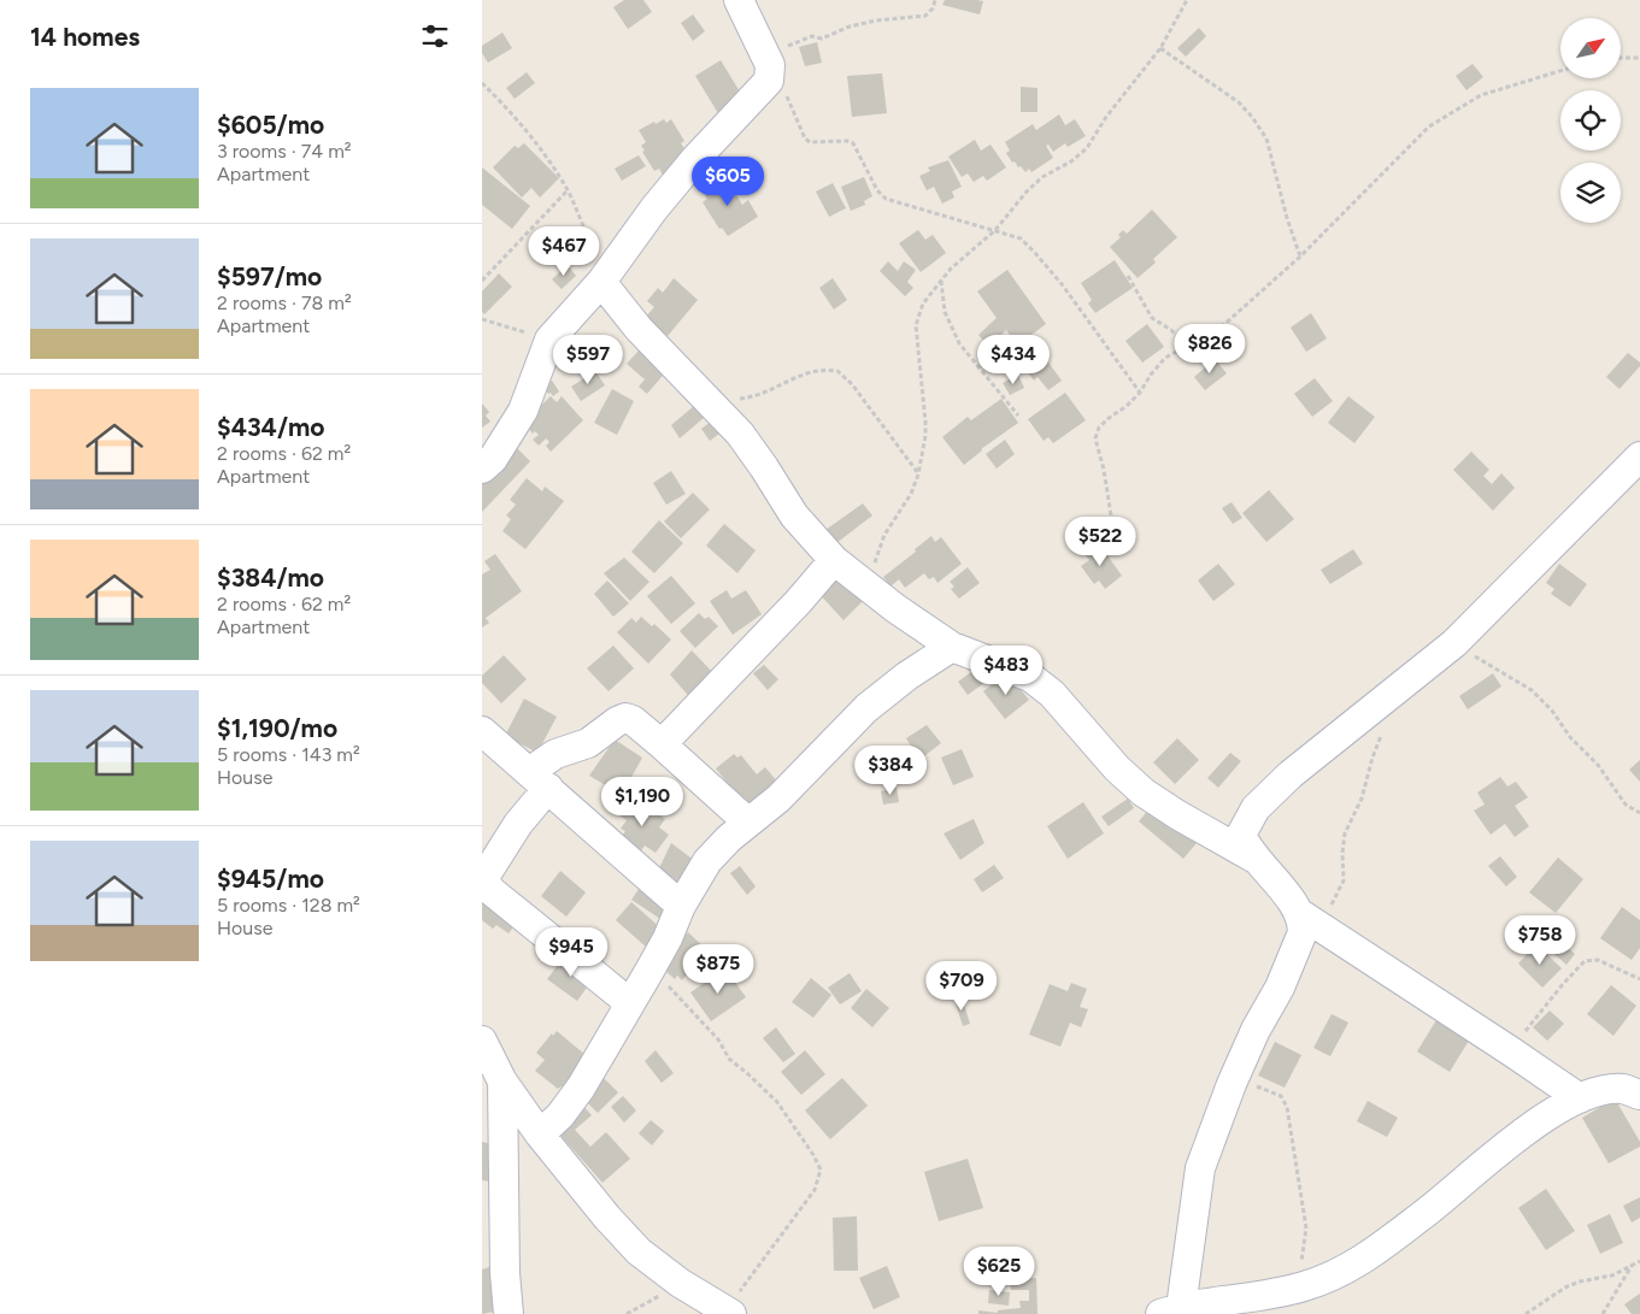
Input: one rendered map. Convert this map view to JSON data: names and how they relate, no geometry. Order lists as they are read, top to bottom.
{
  "north": "top right",
  "page": {
    "heading": "14 homes",
    "list": [
      {
        "name": "$605/mo",
        "note": "3 rooms · 74 m² · Apartment"
      },
      {
        "name": "$597/mo",
        "note": "2 rooms · 78 m² · Apartment"
      },
      {
        "name": "$434/mo",
        "note": "2 rooms · 62 m² · Apartment"
      },
      {
        "name": "$384/mo",
        "note": "2 rooms · 62 m² · Apartment"
      },
      {
        "name": "$1,190/mo",
        "note": "5 rooms · 143 m² · House"
      },
      {
        "name": "$945/mo",
        "note": "5 rooms · 128 m² · House"
      }
    ],
    "price": [
      "$605",
      "$467",
      "$826",
      "$597",
      "$434",
      "$522",
      "$483",
      "$384",
      "$1,190",
      "$758",
      "$945",
      "$875",
      "$709",
      "$625"
    ]
  }
}
